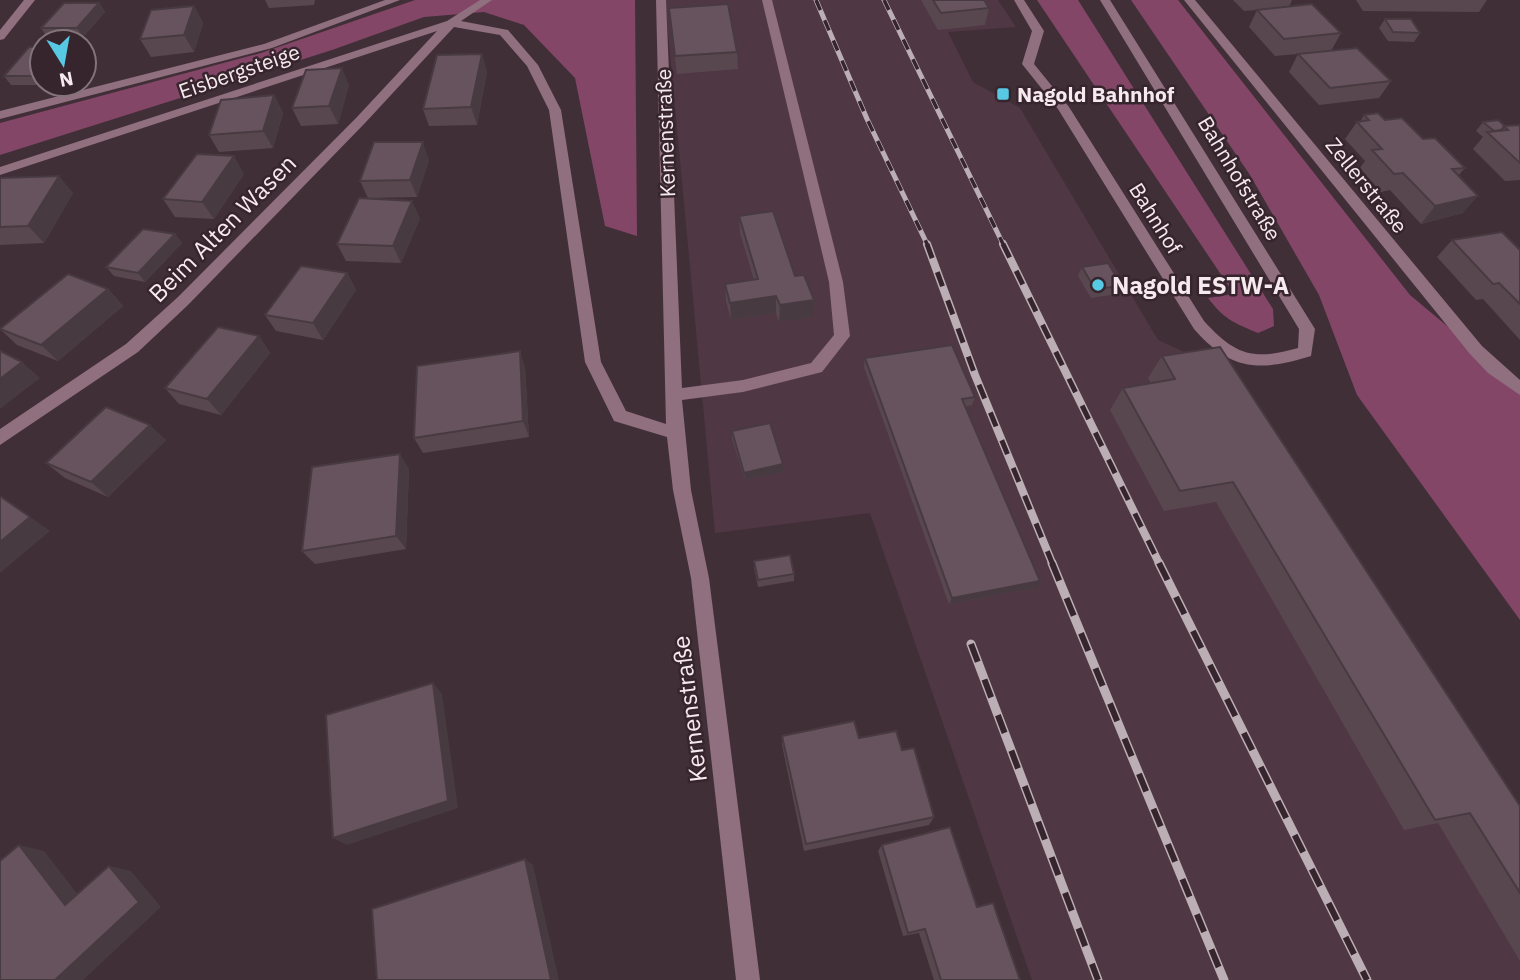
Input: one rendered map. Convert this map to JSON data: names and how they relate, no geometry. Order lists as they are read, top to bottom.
{
  "streets": {
    "street": [
      "Eisbergsteige",
      "Kernenstraße",
      "Bahnhofstraße",
      "Zellerstraße",
      "Bahnhof",
      "Beim Alten Wasen"
    ]
  },
  "crossings": [
    ["Eisbergsteige", "Beim Alten Wasen"],
    ["Bahnhofstraße", "Bahnhof"]
  ],
  "places": {
    "transit": ["Nagold Bahnhof"],
    "other": ["Nagold ESTW-A"]
  },
  "north": "bottom"
}
